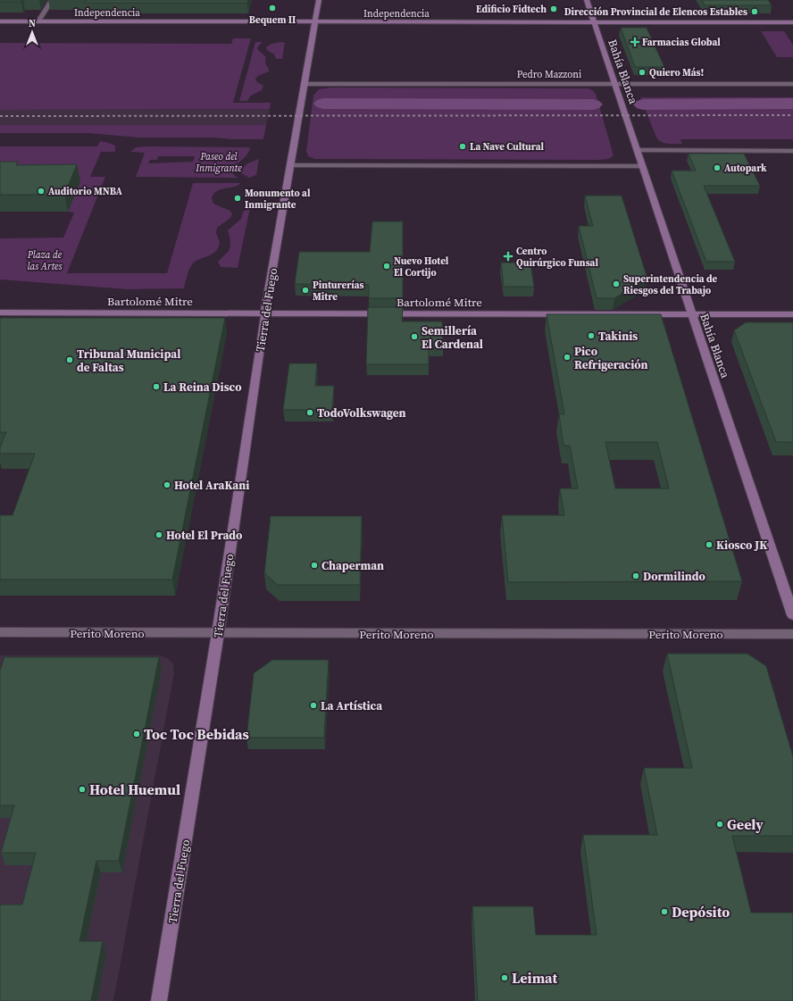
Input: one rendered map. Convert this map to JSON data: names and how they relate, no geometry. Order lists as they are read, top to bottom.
{
  "streets": {
    "street": [
      "Independencia",
      "Bahía Blanca",
      "Pedro Mazzoni",
      "Bartolomé Mitre",
      "Tierra del Fuego",
      "Perito Moreno"
    ]
  },
  "crossings": [
    ["Independencia", "Bahía Blanca"],
    ["Independencia", "Tierra del Fuego"],
    ["Bahía Blanca", "Pedro Mazzoni"],
    ["Bahía Blanca", "Bartolomé Mitre"],
    ["Pedro Mazzoni", "Tierra del Fuego"],
    ["Bartolomé Mitre", "Tierra del Fuego"],
    ["Tierra del Fuego", "Perito Moreno"]
  ],
  "parks": ["Paseo del Inmigrante", "Plaza de las Artes"],
  "places": {
    "other": [
      "Bequem II",
      "Edificio Fidtech",
      "Dirección Provincial de Elencos Estables",
      "Quiero Más!",
      "La Nave Cultural",
      "Autopark",
      "Auditorio MNBA",
      "Monumento al Inmigrante",
      "Nuevo Hotel El Cortijo",
      "Superintendencia de Riesgos del Trabajo",
      "Pinturerías Mitre",
      "Takinis",
      "Semillería El Cardenal",
      "Pico Refrigeración",
      "Tribunal Municipal de Faltas",
      "La Reina Disco",
      "TodoVolkswagen",
      "Hotel AraKani",
      "Hotel El Prado",
      "Kiosco JK",
      "Chaperman",
      "Dormilindo",
      "La Artística",
      "Toc Toc Bebidas",
      "Hotel Huemul",
      "Geely",
      "Depósito",
      "Leimat"
    ],
    "health": ["Farmacias Global", "Centro Quirúrgico Funsal"]
  },
  "north": "top"
}
